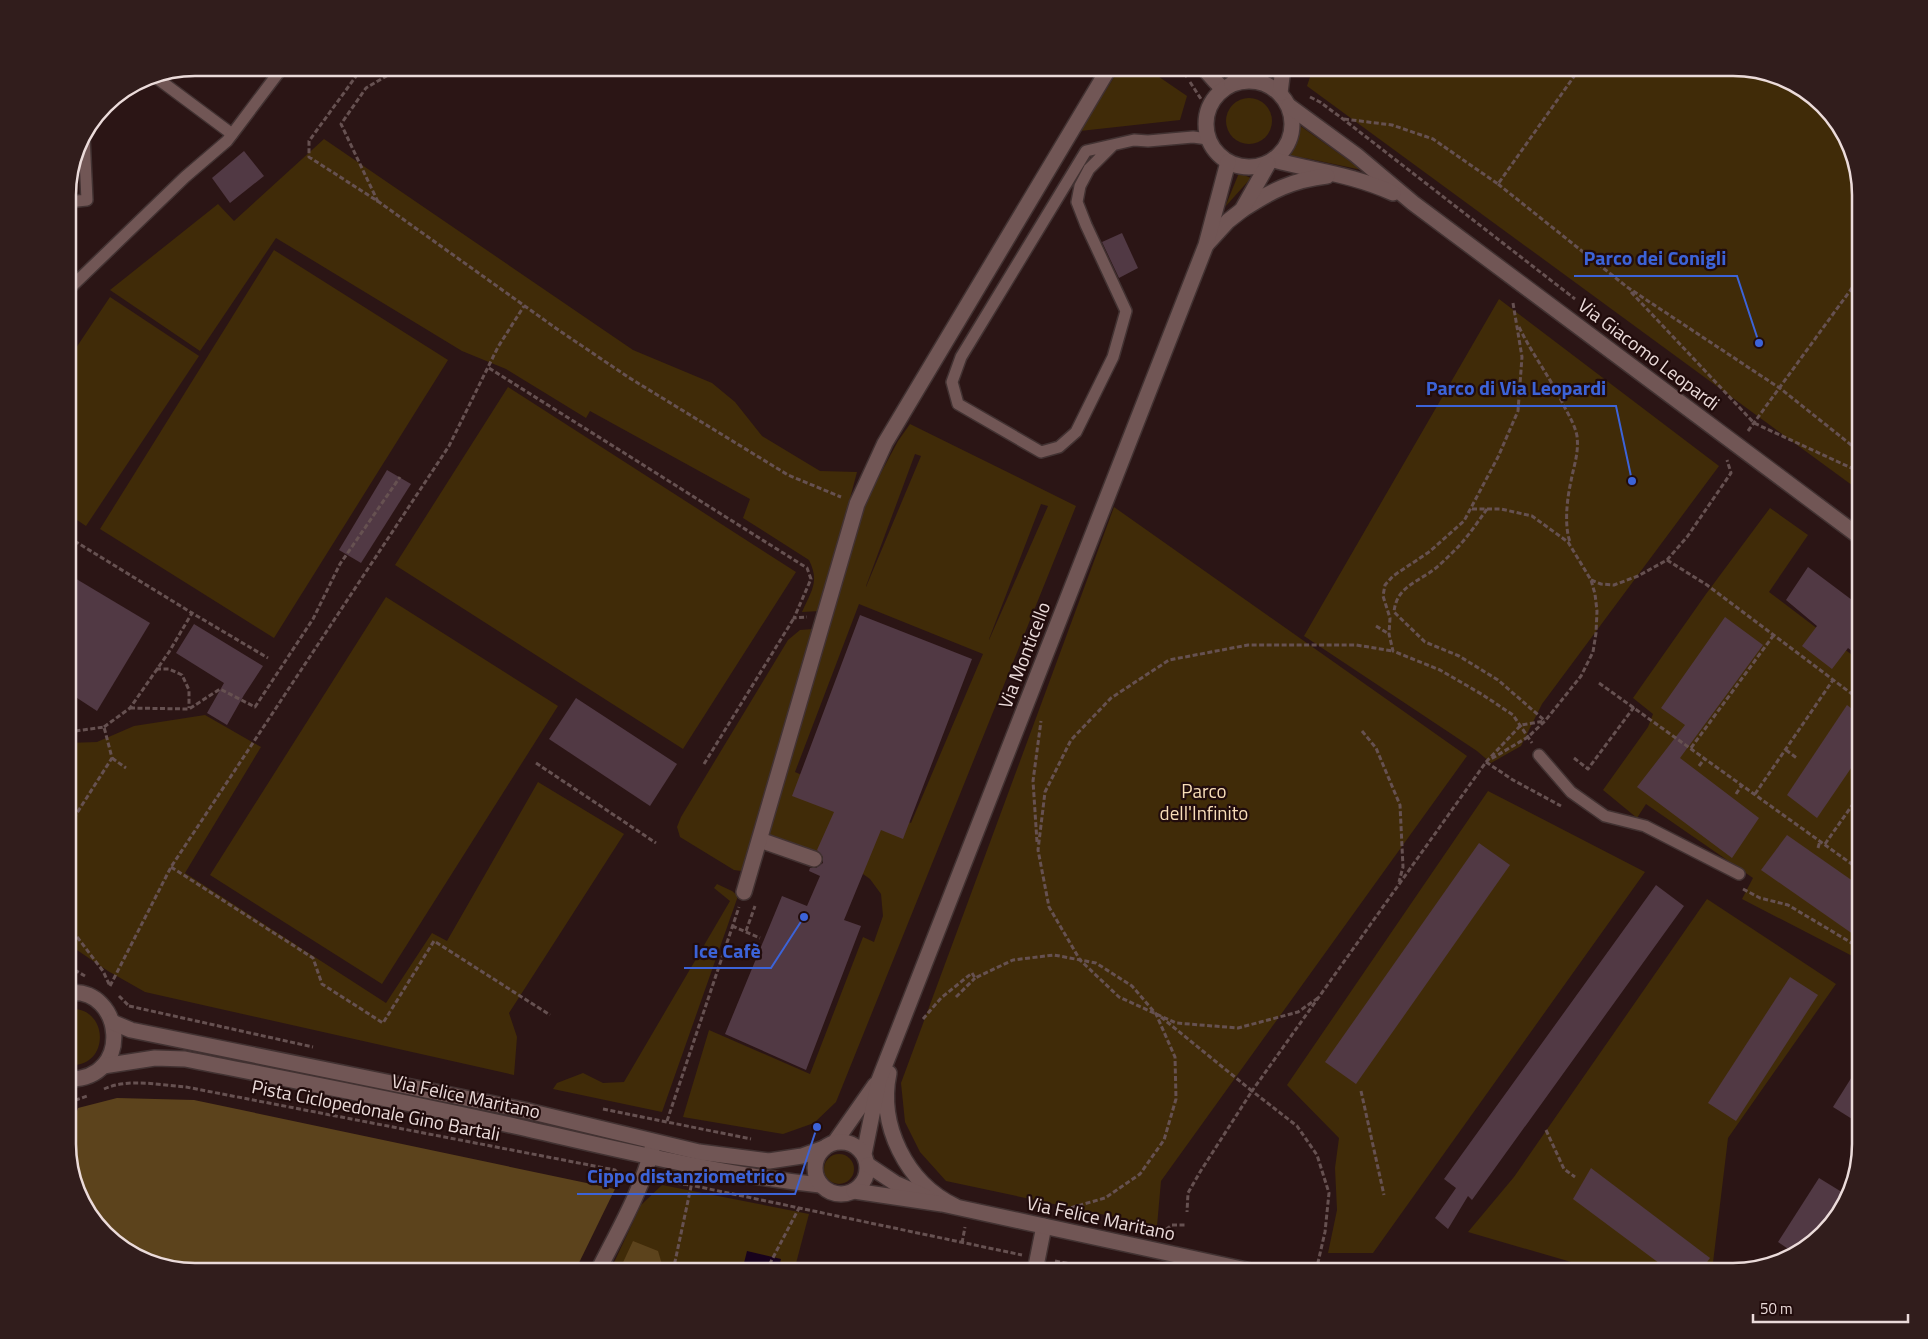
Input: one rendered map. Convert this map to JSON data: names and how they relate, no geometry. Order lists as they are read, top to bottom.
{
  "streets": {
    "street": ["Via Giacomo Leopardi", "Via Monticello", "Via Felice Maritano"],
    "path": ["Pista Ciclopedonale Gino Bartali"]
  },
  "crossings": [
    ["Via Giacomo Leopardi", "Via Monticello"],
    ["Via Monticello", "Via Felice Maritano"]
  ],
  "parks": ["Parco dell'Infinito"],
  "places": [
    "Parco dei Conigli",
    "Parco di Via Leopardi",
    "Ice Cafè",
    "Cippo distanziometrico"
  ],
  "scale_bar": "50 m"
}
